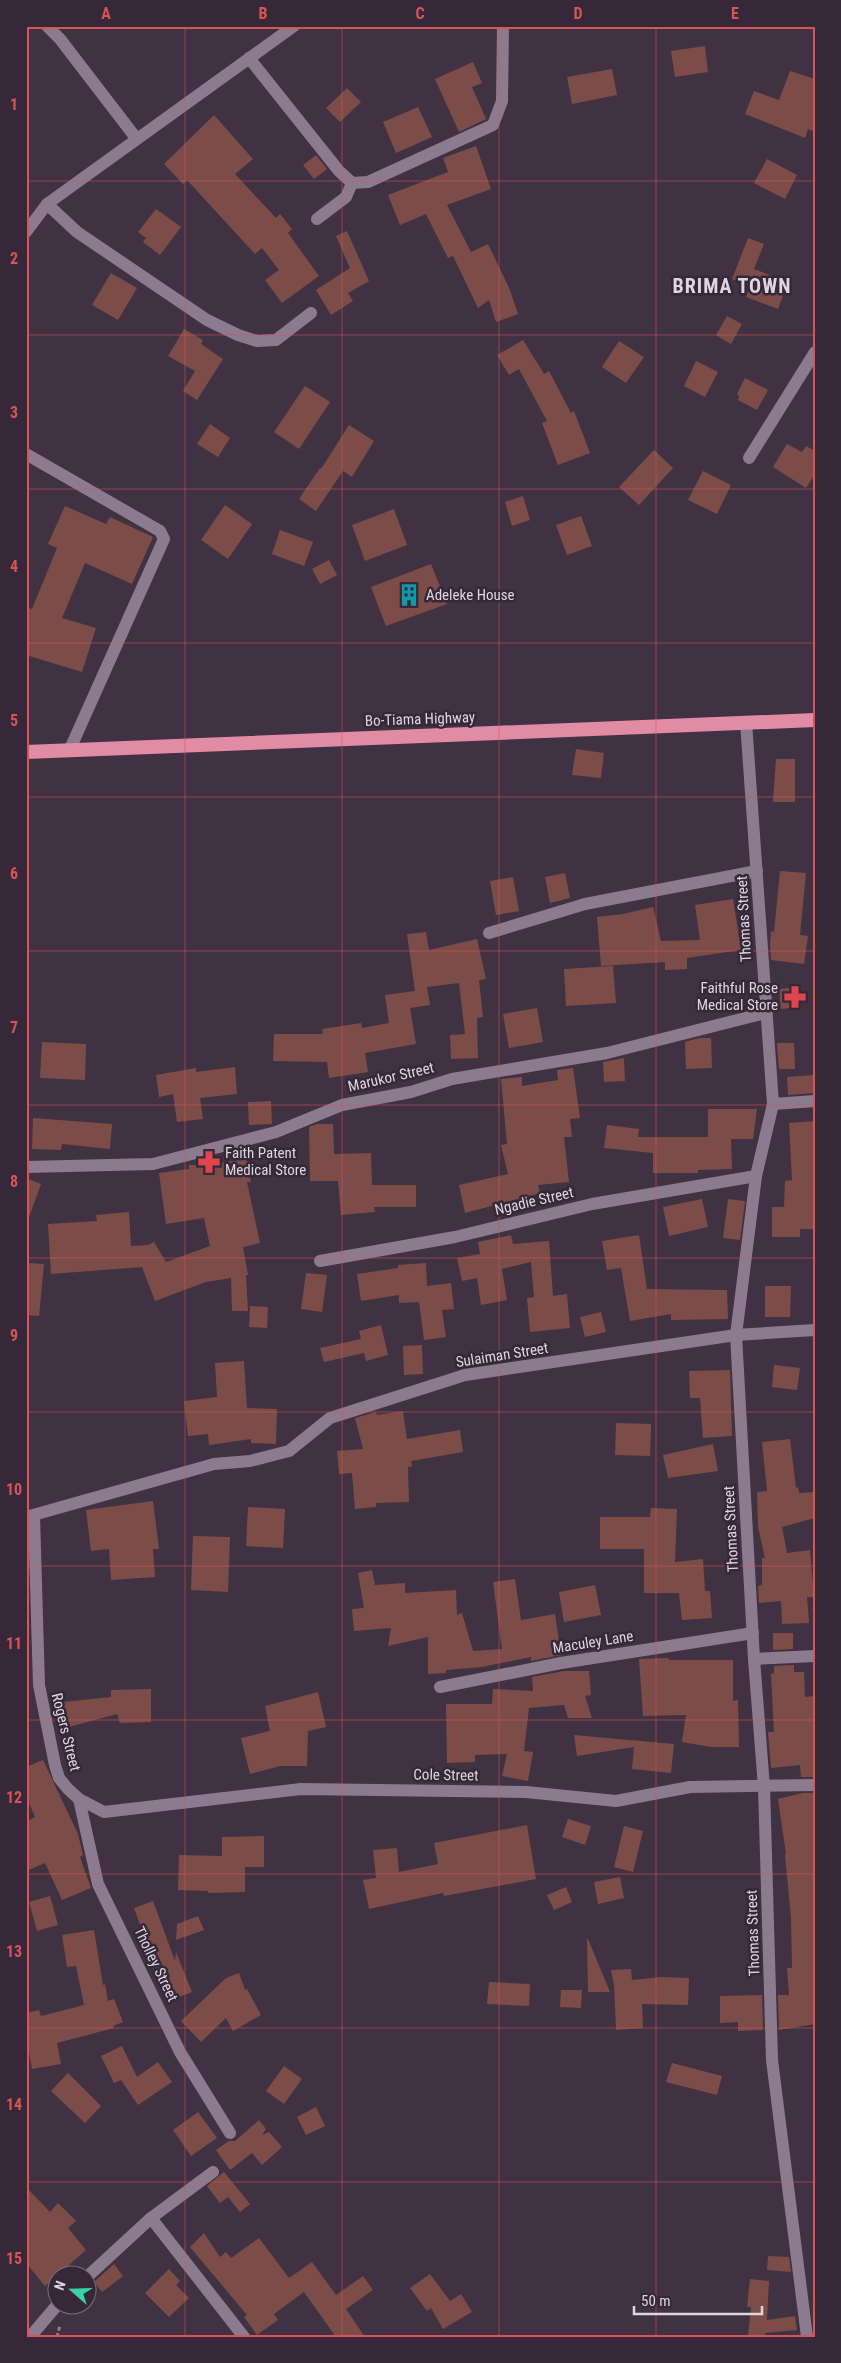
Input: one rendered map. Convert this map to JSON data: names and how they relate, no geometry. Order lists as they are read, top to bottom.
{
  "streets": {
    "highway": ["Bo-Tiama Highway"],
    "street": [
      "Thomas Street",
      "Marukor Street",
      "Ngadie Street",
      "Sulaiman Street",
      "Maculey Lane",
      "Rogers Street",
      "Cole Street",
      "Tholley Street"
    ]
  },
  "crossings": [
    ["Bo-Tiama Highway", "Thomas Street"],
    ["Thomas Street", "Marukor Street"],
    ["Thomas Street", "Ngadie Street"],
    ["Thomas Street", "Sulaiman Street"],
    ["Thomas Street", "Maculey Lane"],
    ["Thomas Street", "Cole Street"],
    ["Sulaiman Street", "Rogers Street"],
    ["Rogers Street", "Cole Street"],
    ["Rogers Street", "Tholley Street"],
    ["Cole Street", "Tholley Street"]
  ],
  "districts": ["BRIMA TOWN"],
  "places": {
    "building": ["Adeleke House"],
    "pharmacy": ["Faithful Rose Medical Store", "Faith Patent Medical Store"]
  },
  "scale_bar": "50 m",
  "north": "left",
  "grid": {
    "columns": [
      "A",
      "B",
      "C",
      "D",
      "E"
    ],
    "rows": [
      "1",
      "2",
      "3",
      "4",
      "5",
      "6",
      "7",
      "8",
      "9",
      "10",
      "11",
      "12",
      "13",
      "14",
      "15"
    ]
  }
}
